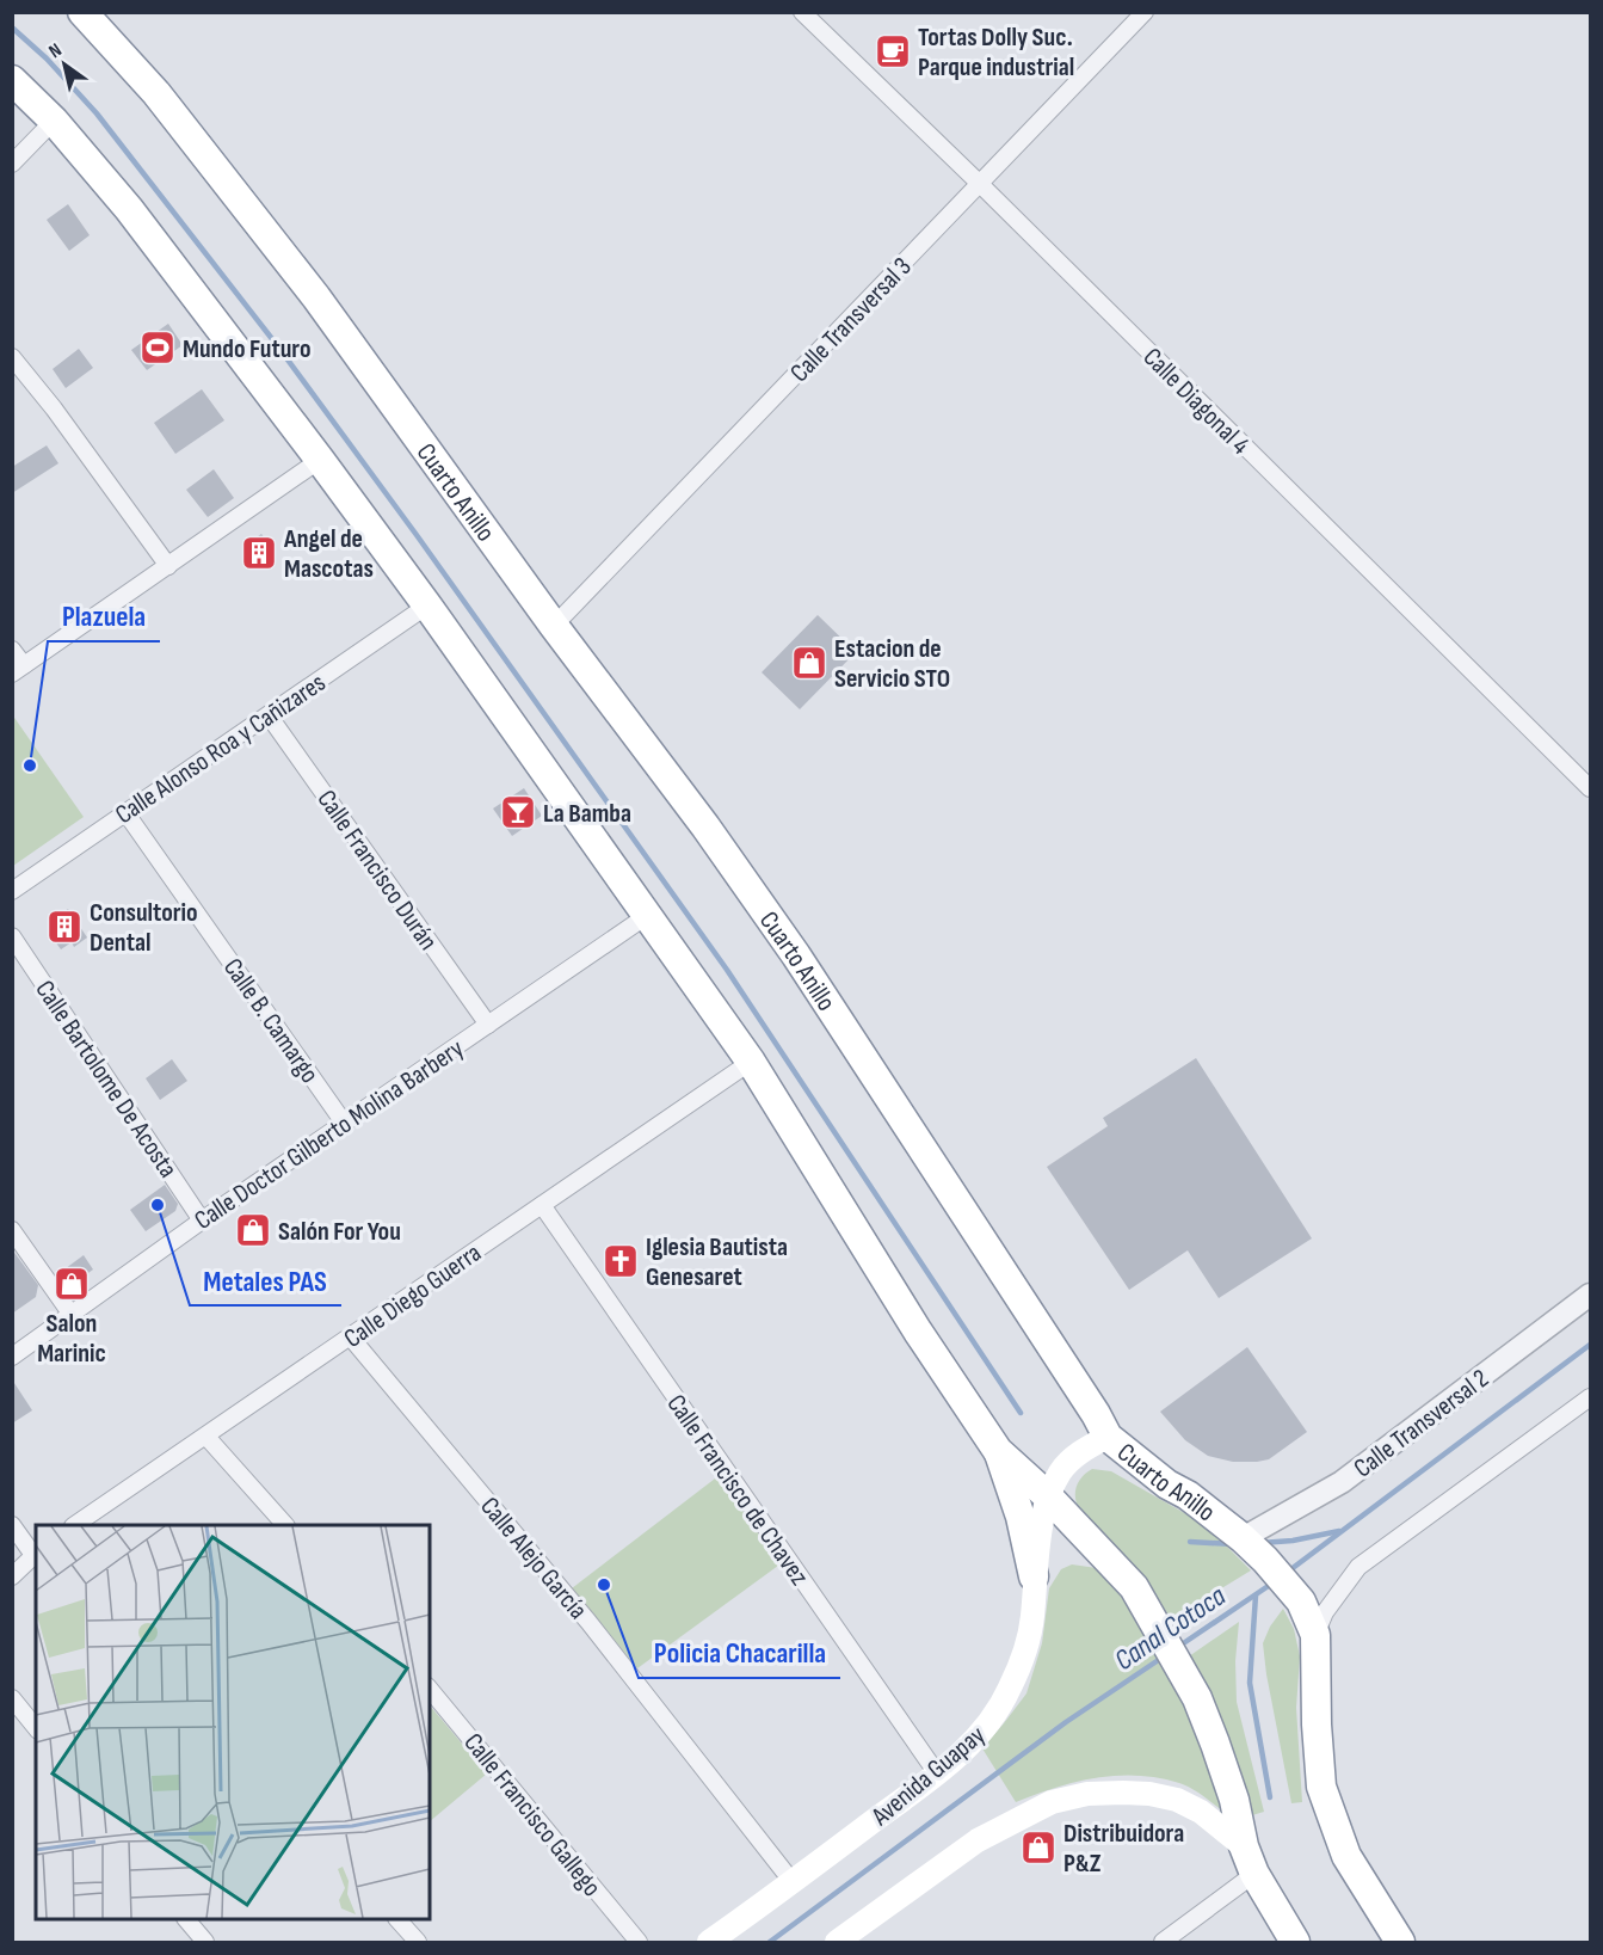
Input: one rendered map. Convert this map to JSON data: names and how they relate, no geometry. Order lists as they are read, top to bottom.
{
  "streets": {
    "highway": ["Cuarto Anillo"],
    "main road": ["Avenida Guapay"],
    "street": [
      "Calle Transversal 3",
      "Calle Diagonal 4",
      "Calle Alonso Roa y Cañizares",
      "Calle Francisco Durán",
      "Calle B. Camargo",
      "Calle Bartolome De Acosta",
      "Calle Doctor Gilberto Molina Barbery",
      "Calle Diego Guerra",
      "Calle Transversal 2",
      "Calle Francisco de Chavez",
      "Calle Alejo García",
      "Calle Francisco Gallego"
    ]
  },
  "crossings": [
    ["Calle Transversal 3", "Calle Diagonal 4"],
    ["Calle Transversal 3", "Cuarto Anillo"],
    ["Cuarto Anillo", "Calle Transversal 2"],
    ["Cuarto Anillo", "Avenida Guapay"],
    ["Calle Alonso Roa y Cañizares", "Calle Francisco Durán"],
    ["Calle Alonso Roa y Cañizares", "Calle B. Camargo"],
    ["Calle Francisco Durán", "Calle Doctor Gilberto Molina Barbery"],
    ["Calle B. Camargo", "Calle Doctor Gilberto Molina Barbery"],
    ["Calle Bartolome De Acosta", "Calle Doctor Gilberto Molina Barbery"],
    ["Calle Diego Guerra", "Calle Francisco de Chavez"],
    ["Calle Diego Guerra", "Calle Alejo García"],
    ["Calle Francisco de Chavez", "Avenida Guapay"],
    ["Calle Alejo García", "Avenida Guapay"]
  ],
  "water": ["Canal Cotoca"],
  "places": {
    "cafe": ["Tortas Dolly Suc. Parque industrial"],
    "sports": ["Mundo Futuro"],
    "building": ["Angel de Mascotas", "Consultorio Dental"],
    "shop": [
      "Estacion de Servicio STO",
      "Salón For You",
      "Salon Marinic",
      "Distribuidora P&Z"
    ],
    "other": ["Plazuela", "Metales PAS", "Policia Chacarilla"],
    "bar": ["La Bamba"],
    "church": ["Iglesia Bautista Genesaret"]
  },
  "north": "top left"
}
